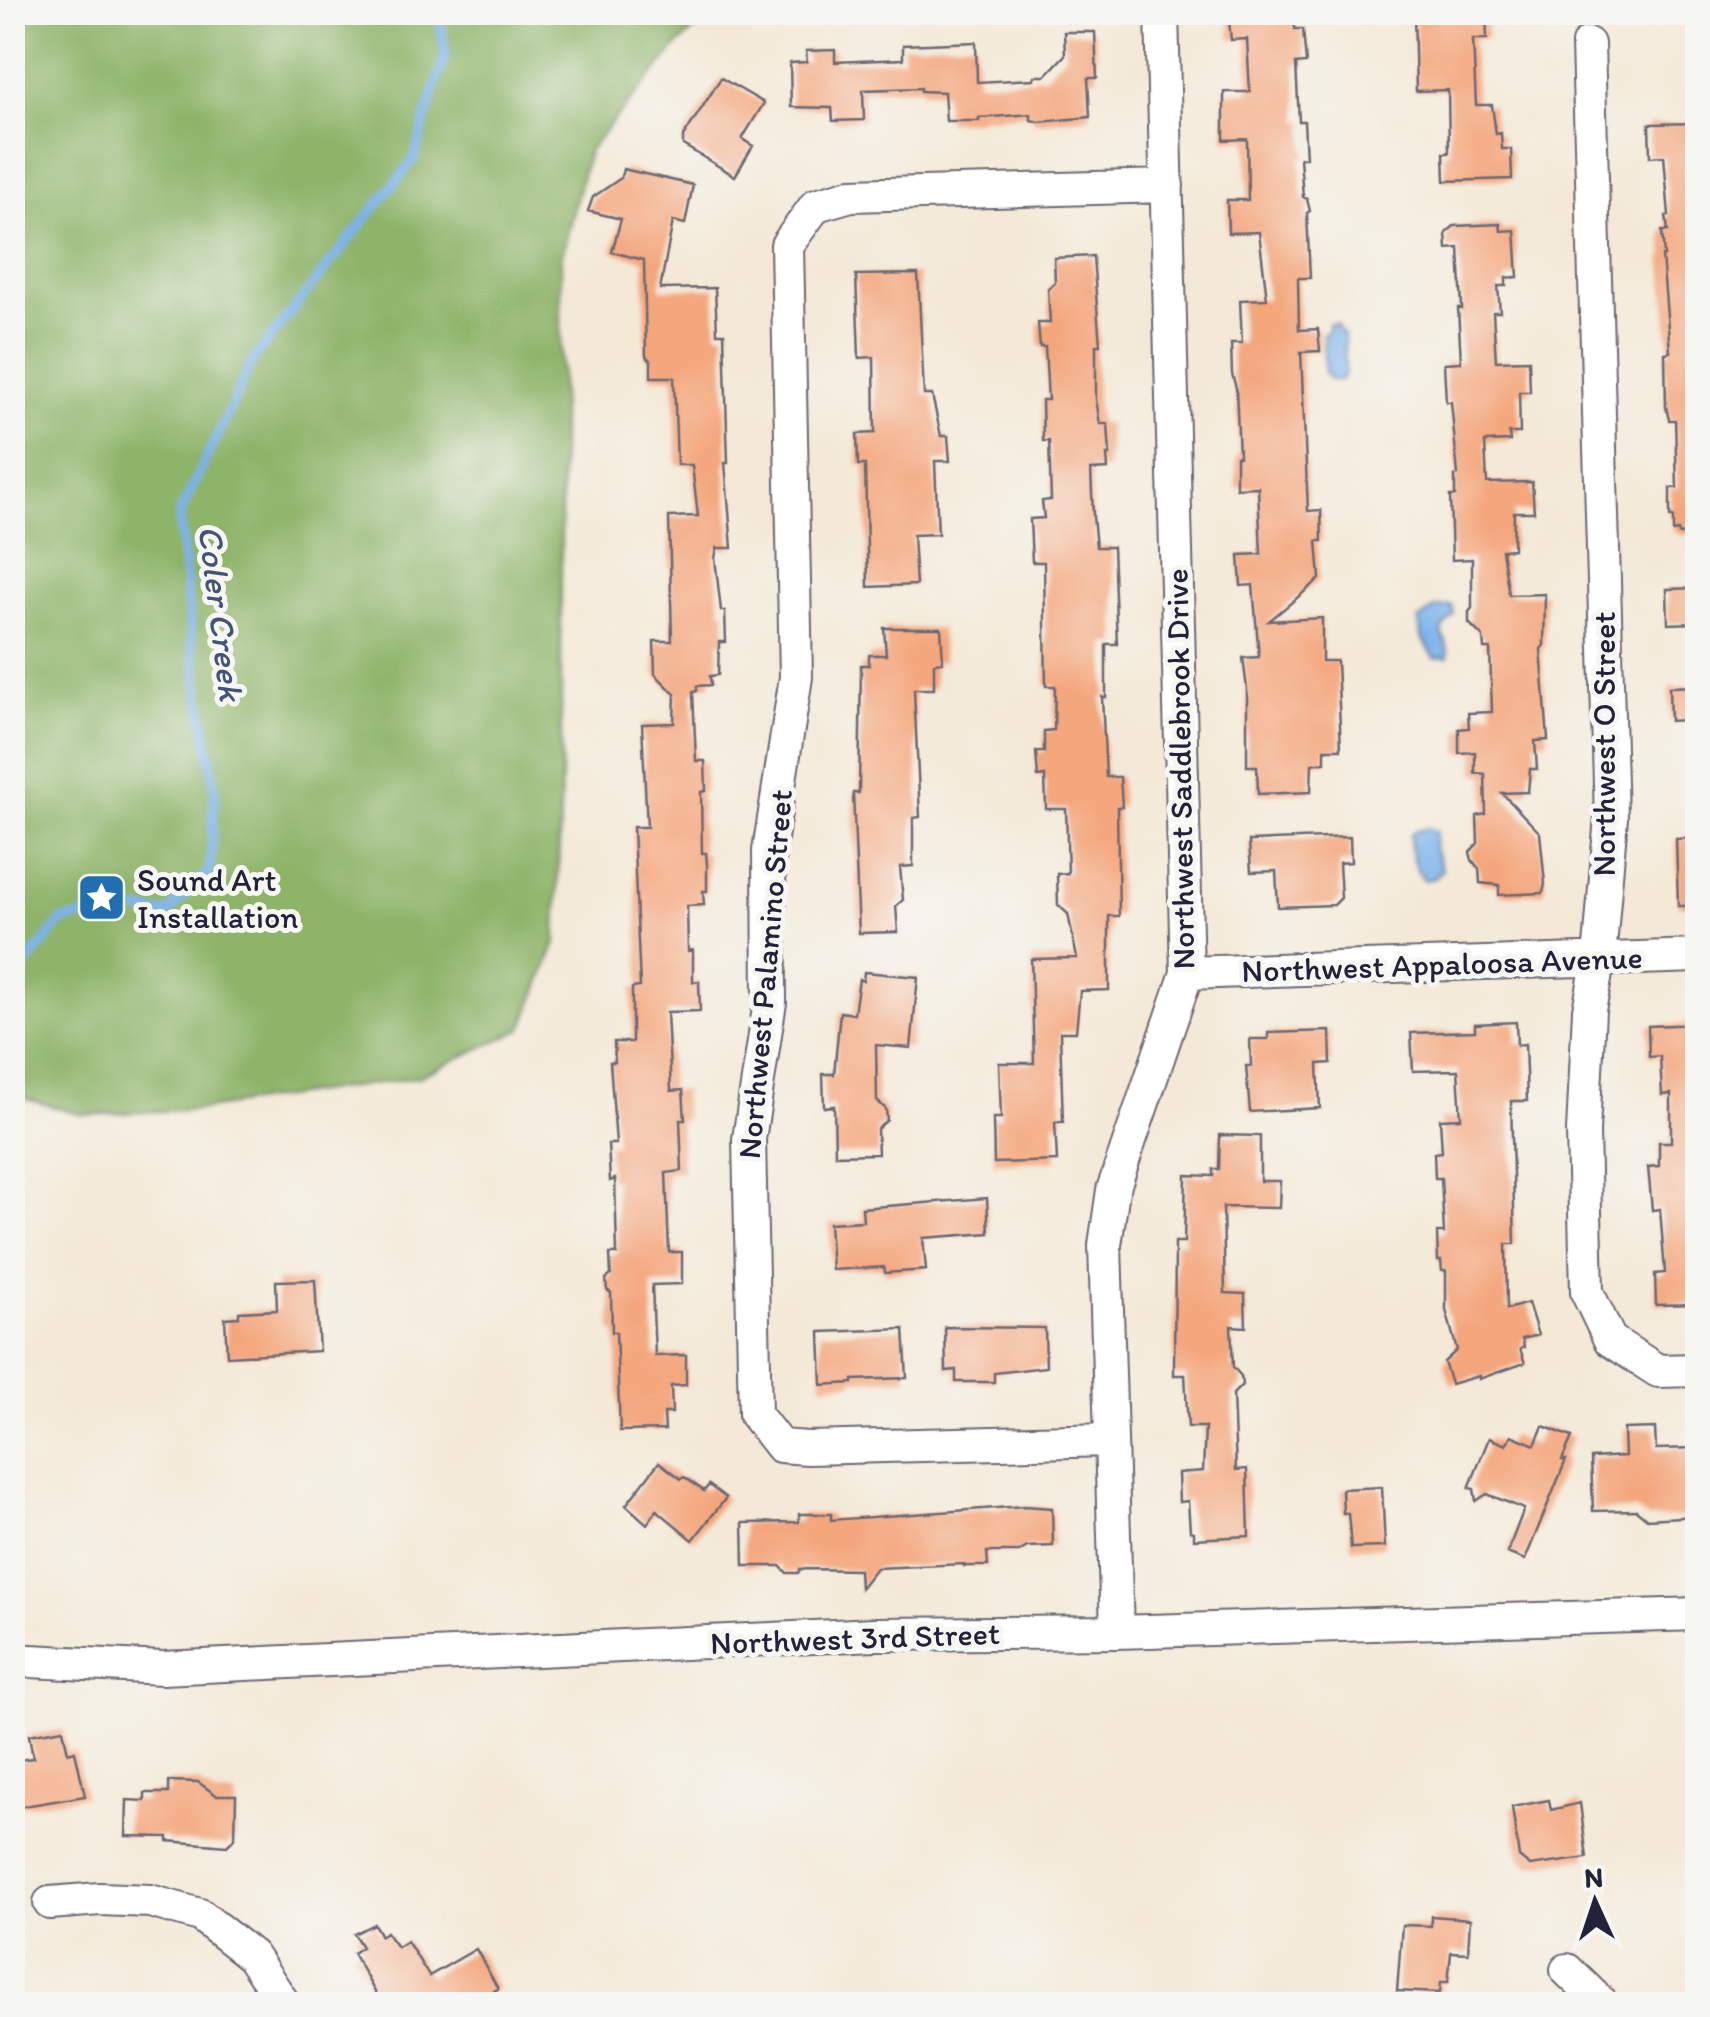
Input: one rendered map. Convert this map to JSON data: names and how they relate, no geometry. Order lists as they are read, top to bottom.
{
  "streets": {
    "street": [
      "Northwest O Street",
      "Northwest Saddlebrook Drive",
      "Northwest Appaloosa Avenue",
      "Northwest Palamino Street",
      "Northwest 3rd Street"
    ]
  },
  "crossings": [
    ["Northwest O Street", "Northwest Appaloosa Avenue"],
    ["Northwest Saddlebrook Drive", "Northwest Appaloosa Avenue"],
    ["Northwest Saddlebrook Drive", "Northwest Palamino Street"],
    ["Northwest Saddlebrook Drive", "Northwest 3rd Street"]
  ],
  "water": ["Coler Creek"],
  "places": {
    "place": ["Sound Art Installation"]
  },
  "north": "top"
}
